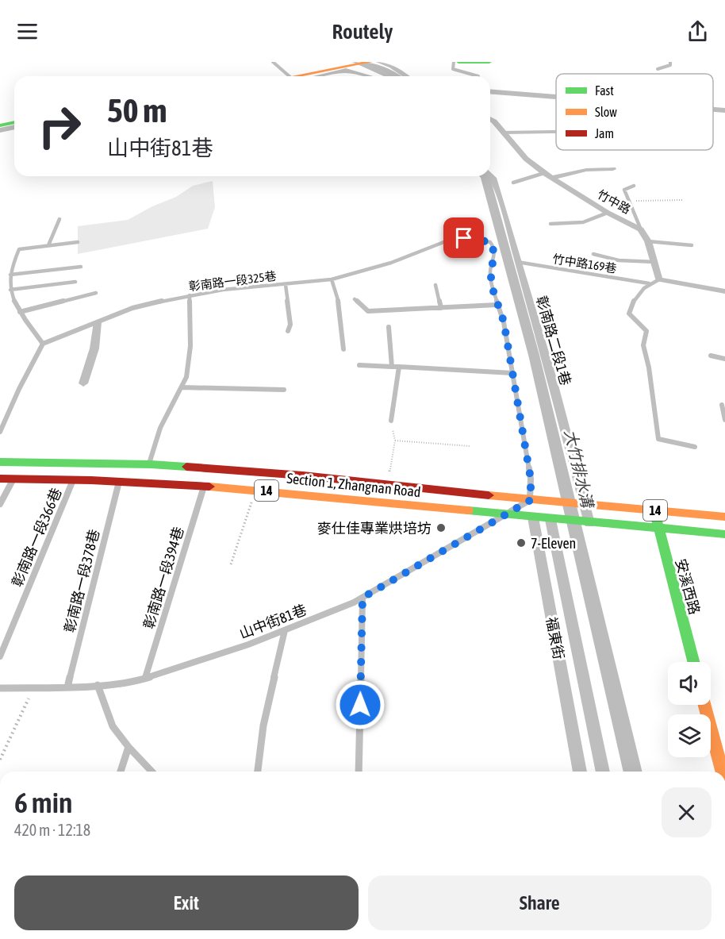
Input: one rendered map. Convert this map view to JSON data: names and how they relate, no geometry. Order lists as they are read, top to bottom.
{
  "streets": {
    "main road": [
      "Section 1, Zhangnan Road",
      "14",
      "安溪西路",
      "福東街"
    ],
    "street": ["竹中路", "彰南路二段1巷"],
    "lane": [
      "竹中路169巷",
      "彰南路一段325巷",
      "彰南路一段366巷",
      "彰南路一段394巷",
      "彰南路一段378巷",
      "山中街81巷"
    ]
  },
  "crossings": [
    ["竹中路169巷", "彰南路二段1巷"],
    ["彰南路二段1巷", "14"],
    ["Section 1, Zhangnan Road", "14"],
    ["Section 1, Zhangnan Road", "彰南路一段366巷"],
    ["Section 1, Zhangnan Road", "彰南路一段394巷"],
    ["Section 1, Zhangnan Road", "彰南路一段378巷"],
    ["Section 1, Zhangnan Road", "山中街81巷"],
    ["Section 1, Zhangnan Road", "福東街"],
    ["14", "安溪西路"],
    ["14", "山中街81巷"],
    ["14", "福東街"],
    ["彰南路一段394巷", "山中街81巷"],
    ["彰南路一段378巷", "山中街81巷"],
    ["山中街81巷", "福東街"]
  ],
  "water": ["大竹排水溝"],
  "places": ["麥仕佳專業烘培坊", "7-Eleven"],
  "legend": ["Fast", "Slow", "Jam"],
  "page": {
    "header": "Routely",
    "turn": ["50 m", "山中街81巷"],
    "heading": ["6 min", "420 m · 12:18"],
    "buttons": ["Exit", "Share"]
  }
}
